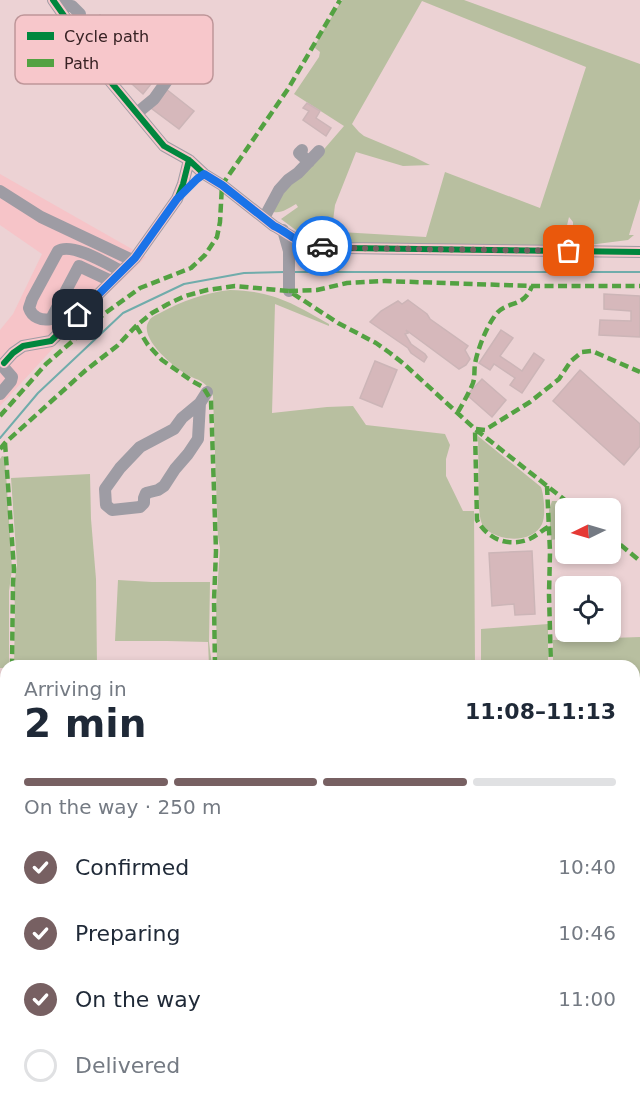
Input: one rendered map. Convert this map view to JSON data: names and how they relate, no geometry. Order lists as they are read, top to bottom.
{
  "legend": ["Cycle path", "Path"],
  "north": "left",
  "page": {
    "heading": ["2 min", "Arriving in", "11:08–11:13"],
    "bar": "On the way · 250 m",
    "list": [
      ["Confirmed", "10:40"],
      ["Preparing", "10:46"],
      ["On the way", "11:00"],
      "Delivered"
    ]
  }
}
